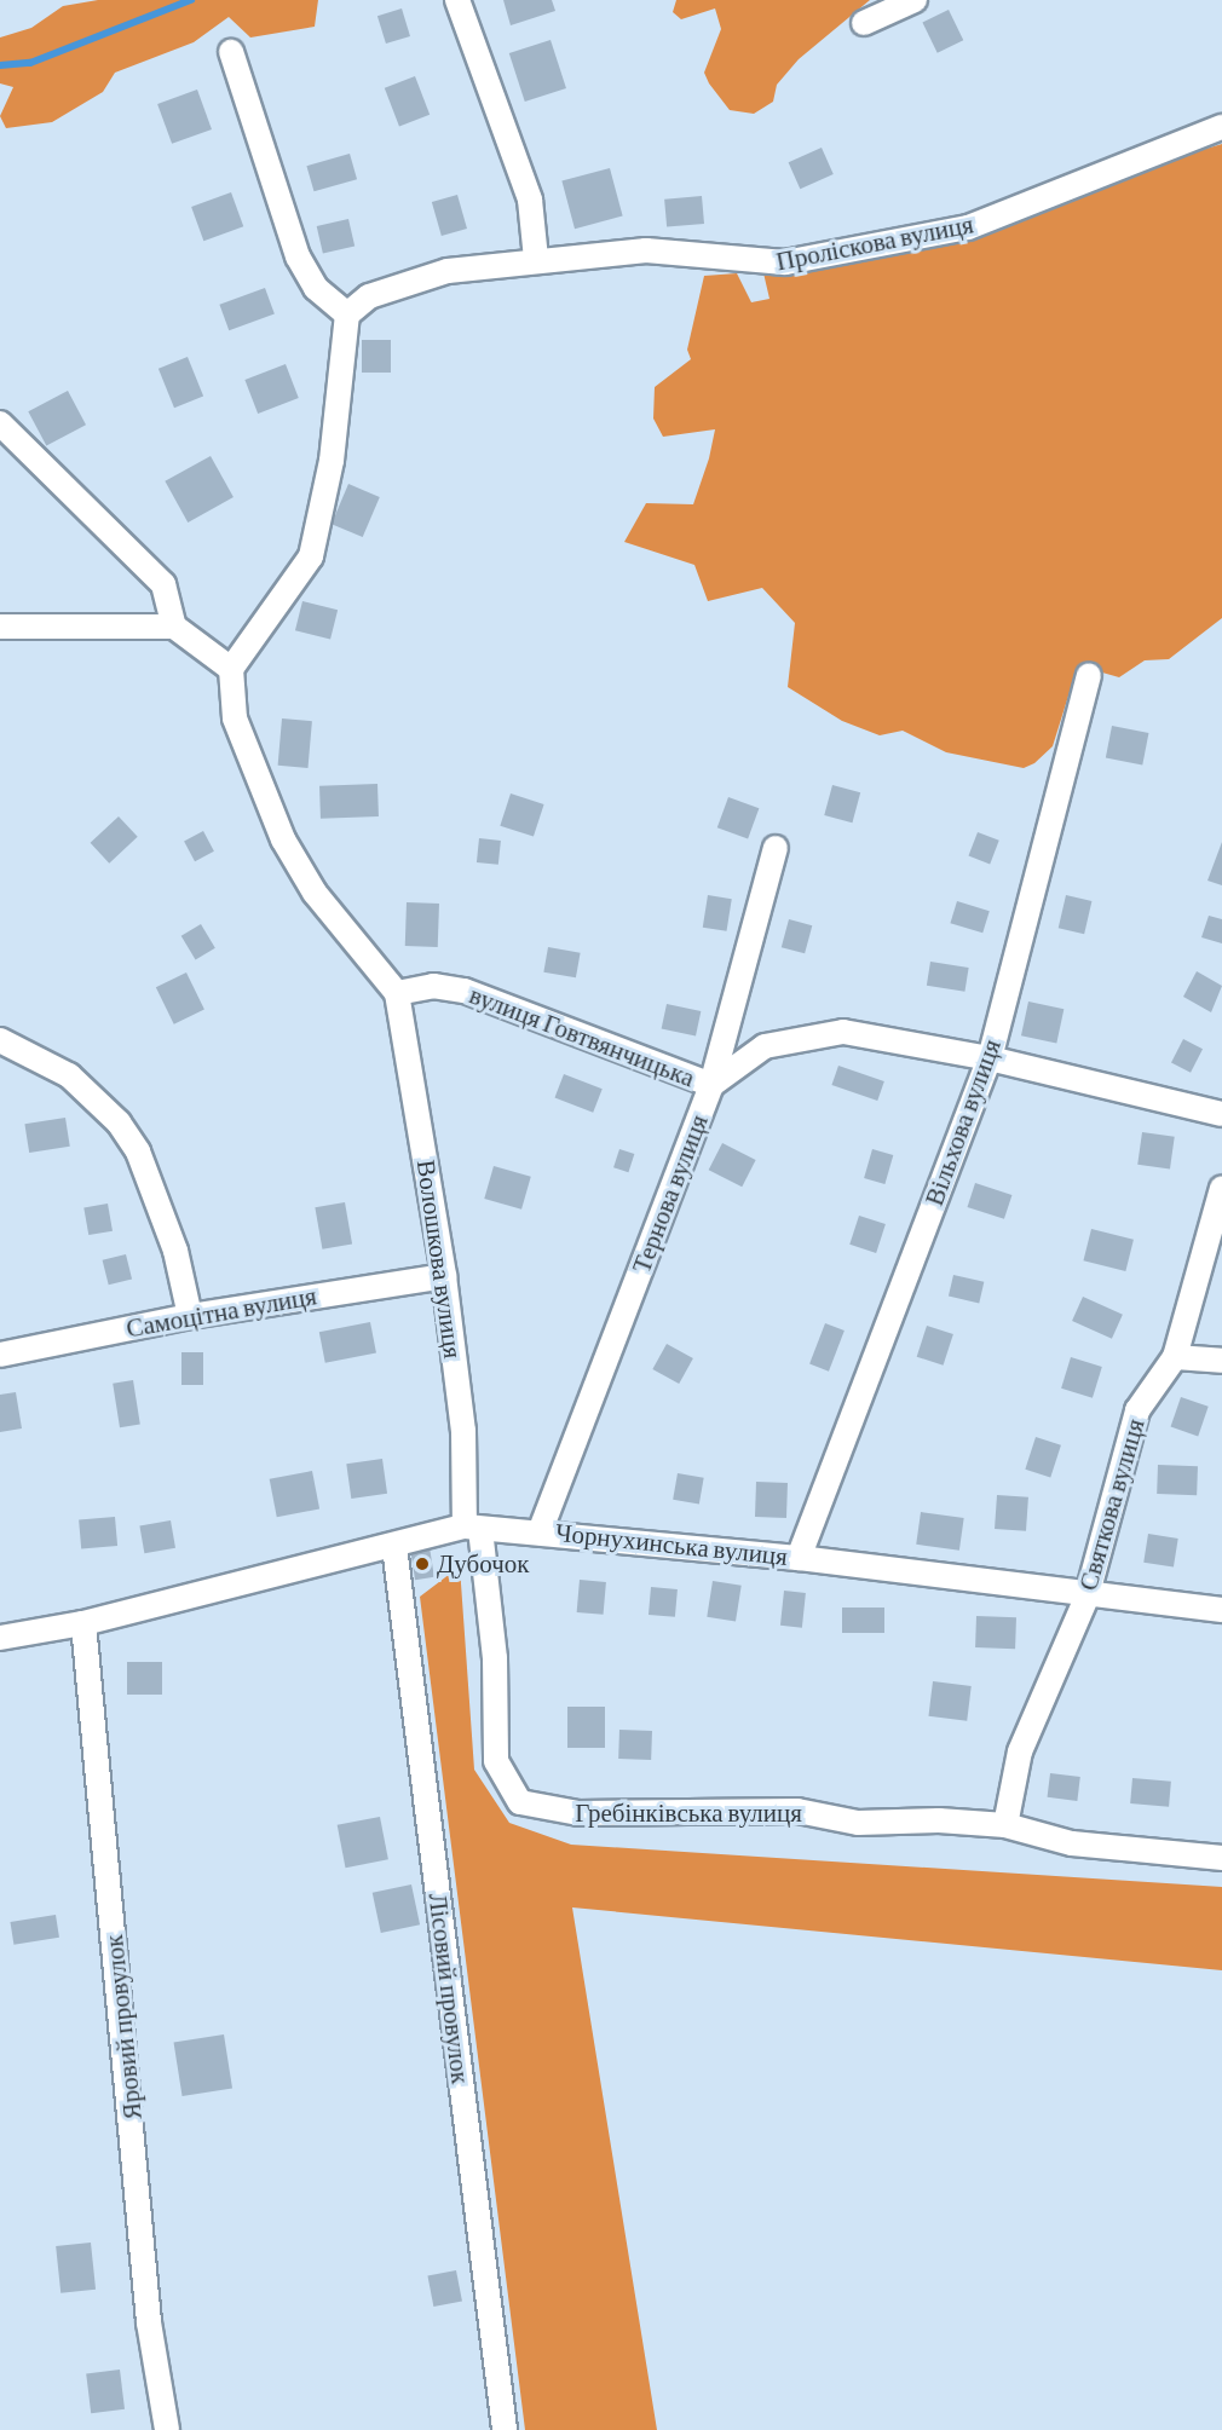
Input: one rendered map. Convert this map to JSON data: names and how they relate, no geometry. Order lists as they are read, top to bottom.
{
  "streets": {
    "street": [
      "Проліскова вулиця",
      "вулиця Говтвянчицька",
      "Вільхова вулиця",
      "Тернова вулиця",
      "Волошкова вулиця",
      "Самоцітна вулиця",
      "Святкова вулиця",
      "Чорнухинська вулиця",
      "Гребінківська вулиця",
      "Лісовий провулок",
      "Яровий провулок"
    ]
  },
  "crossings": [
    ["вулиця Говтвянчицька", "Вільхова вулиця"],
    ["вулиця Говтвянчицька", "Тернова вулиця"],
    ["вулиця Говтвянчицька", "Волошкова вулиця"],
    ["Вільхова вулиця", "Чорнухинська вулиця"],
    ["Тернова вулиця", "Чорнухинська вулиця"],
    ["Волошкова вулиця", "Самоцітна вулиця"],
    ["Волошкова вулиця", "Чорнухинська вулиця"],
    ["Волошкова вулиця", "Гребінківська вулиця"],
    ["Святкова вулиця", "Чорнухинська вулиця"],
    ["Святкова вулиця", "Гребінківська вулиця"],
    ["Чорнухинська вулиця", "Гребінківська вулиця"],
    ["Чорнухинська вулиця", "Лісовий провулок"],
    ["Чорнухинська вулиця", "Яровий провулок"]
  ],
  "places": ["Дубочок"]
}
